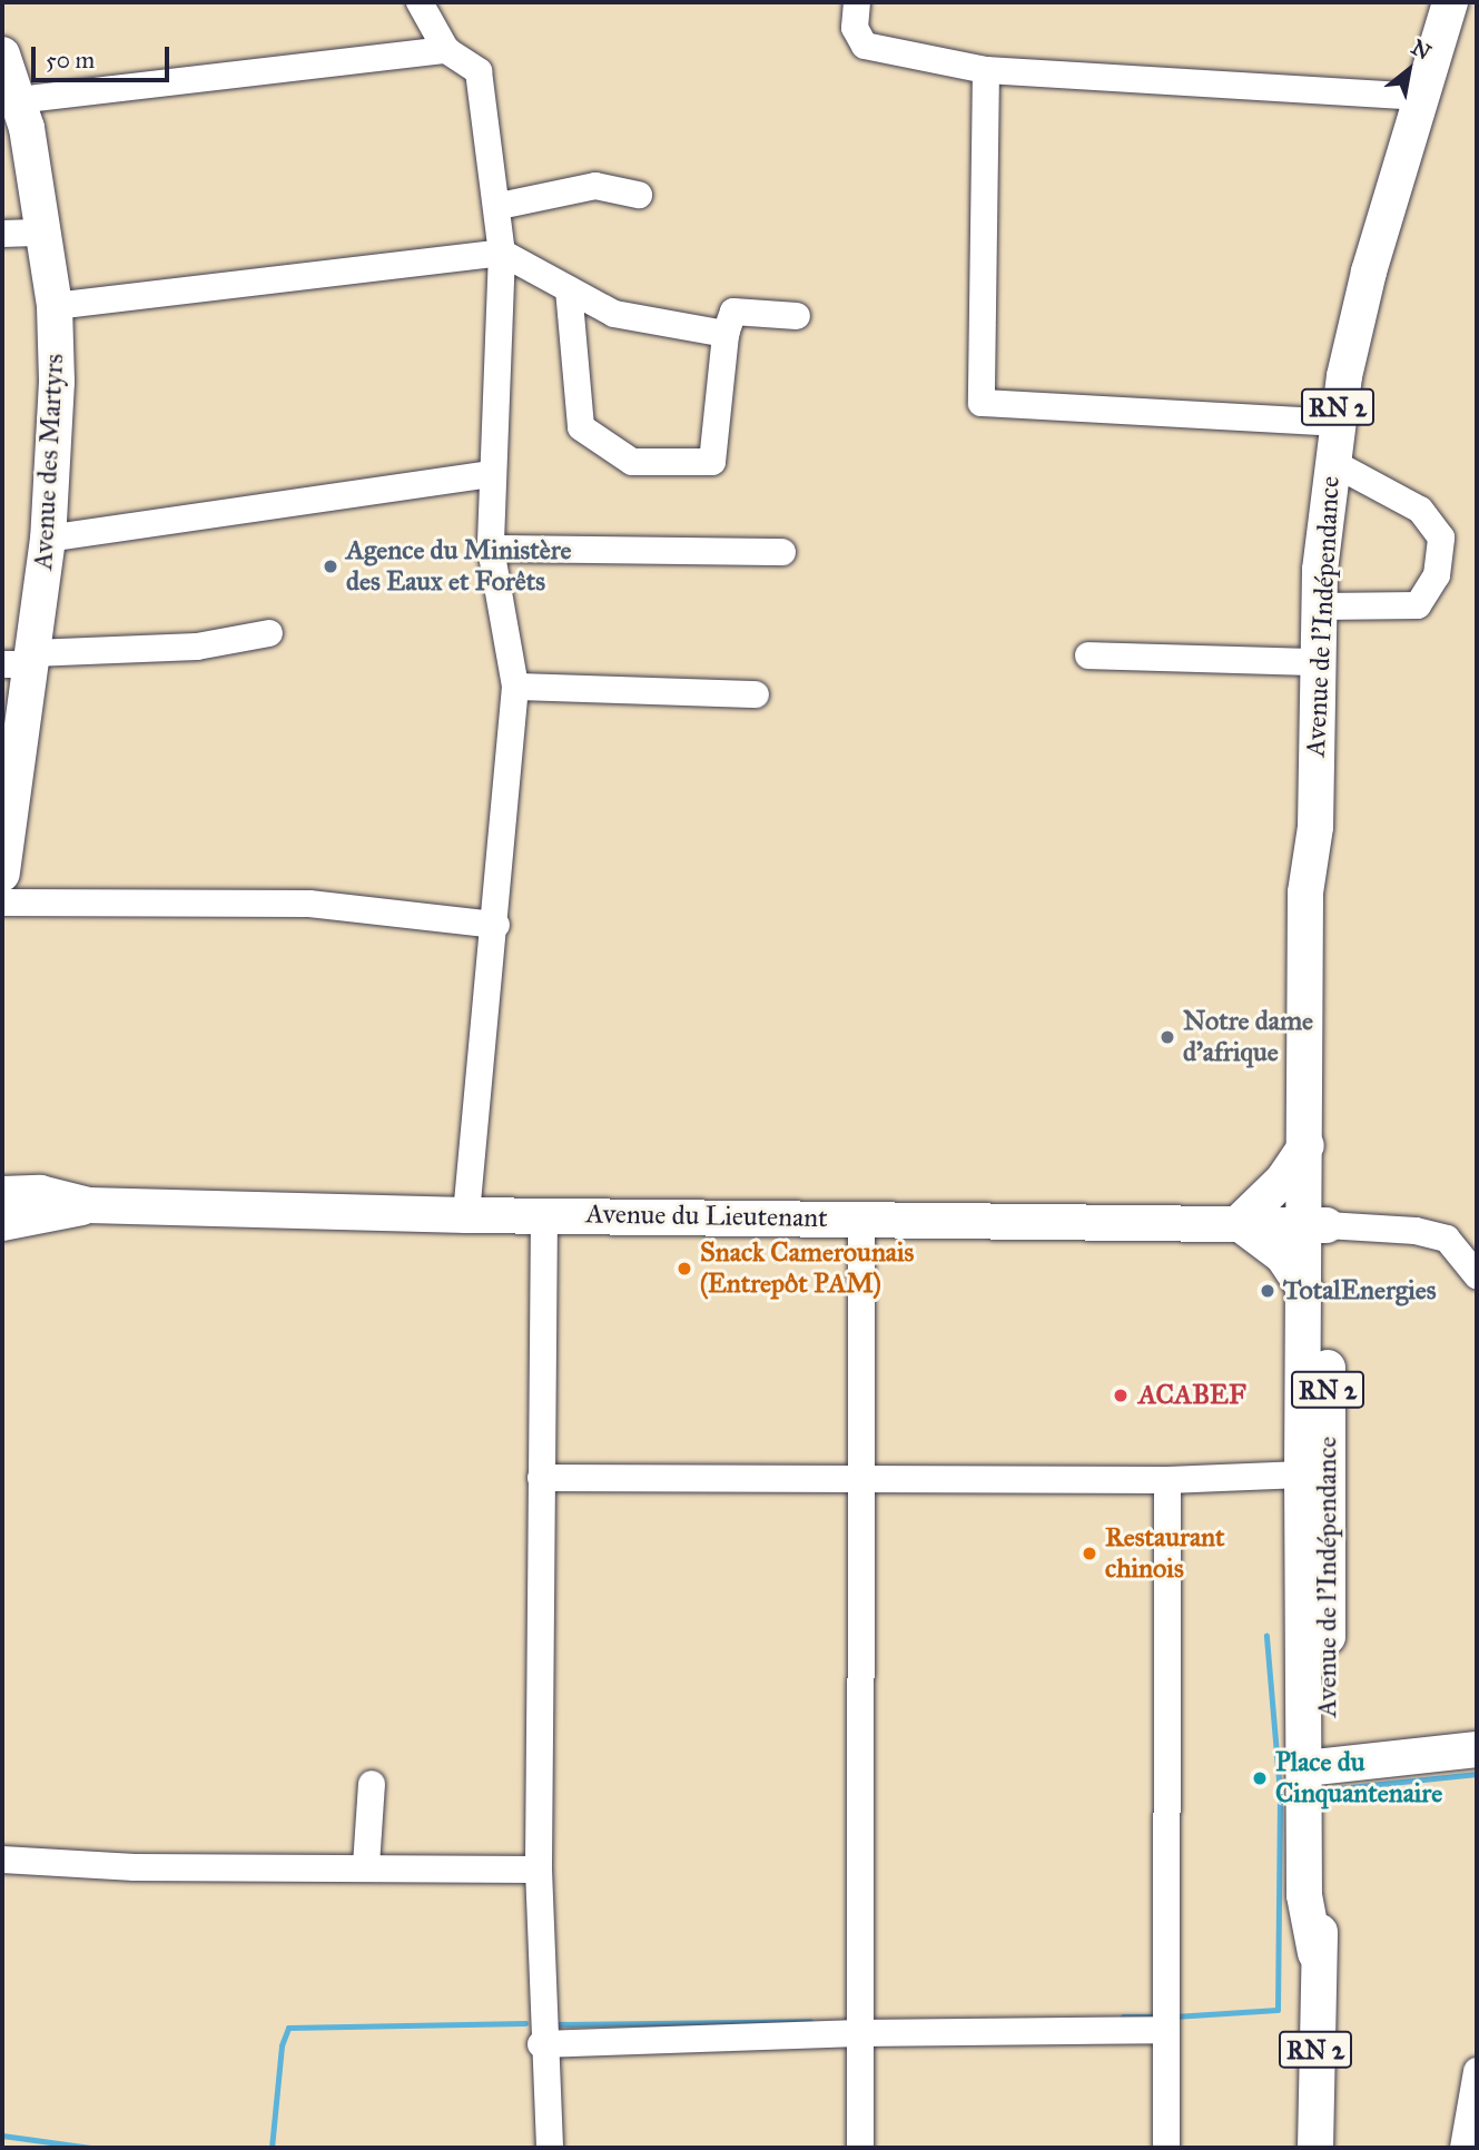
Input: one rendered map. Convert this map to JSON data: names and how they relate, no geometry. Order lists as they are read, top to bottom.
{
  "streets": {
    "main road": [
      "RN 2",
      "Avenue des Martyrs",
      "Avenue de l'Indépendance",
      "Avenue du Lieutenant"
    ]
  },
  "crossings": [
    ["Avenue de l'Indépendance", "Avenue du Lieutenant"]
  ],
  "places": [
    "Agence du Ministère des Eaux et Forêts",
    "Notre dame d'afrique",
    "Snack Camerounais (Entrepôt PAM)",
    "TotalEnergies",
    "ACABEF",
    "Restaurant chinois",
    "Place du Cinquantenaire"
  ],
  "scale_bar": "50 m",
  "north": "top right"
}
